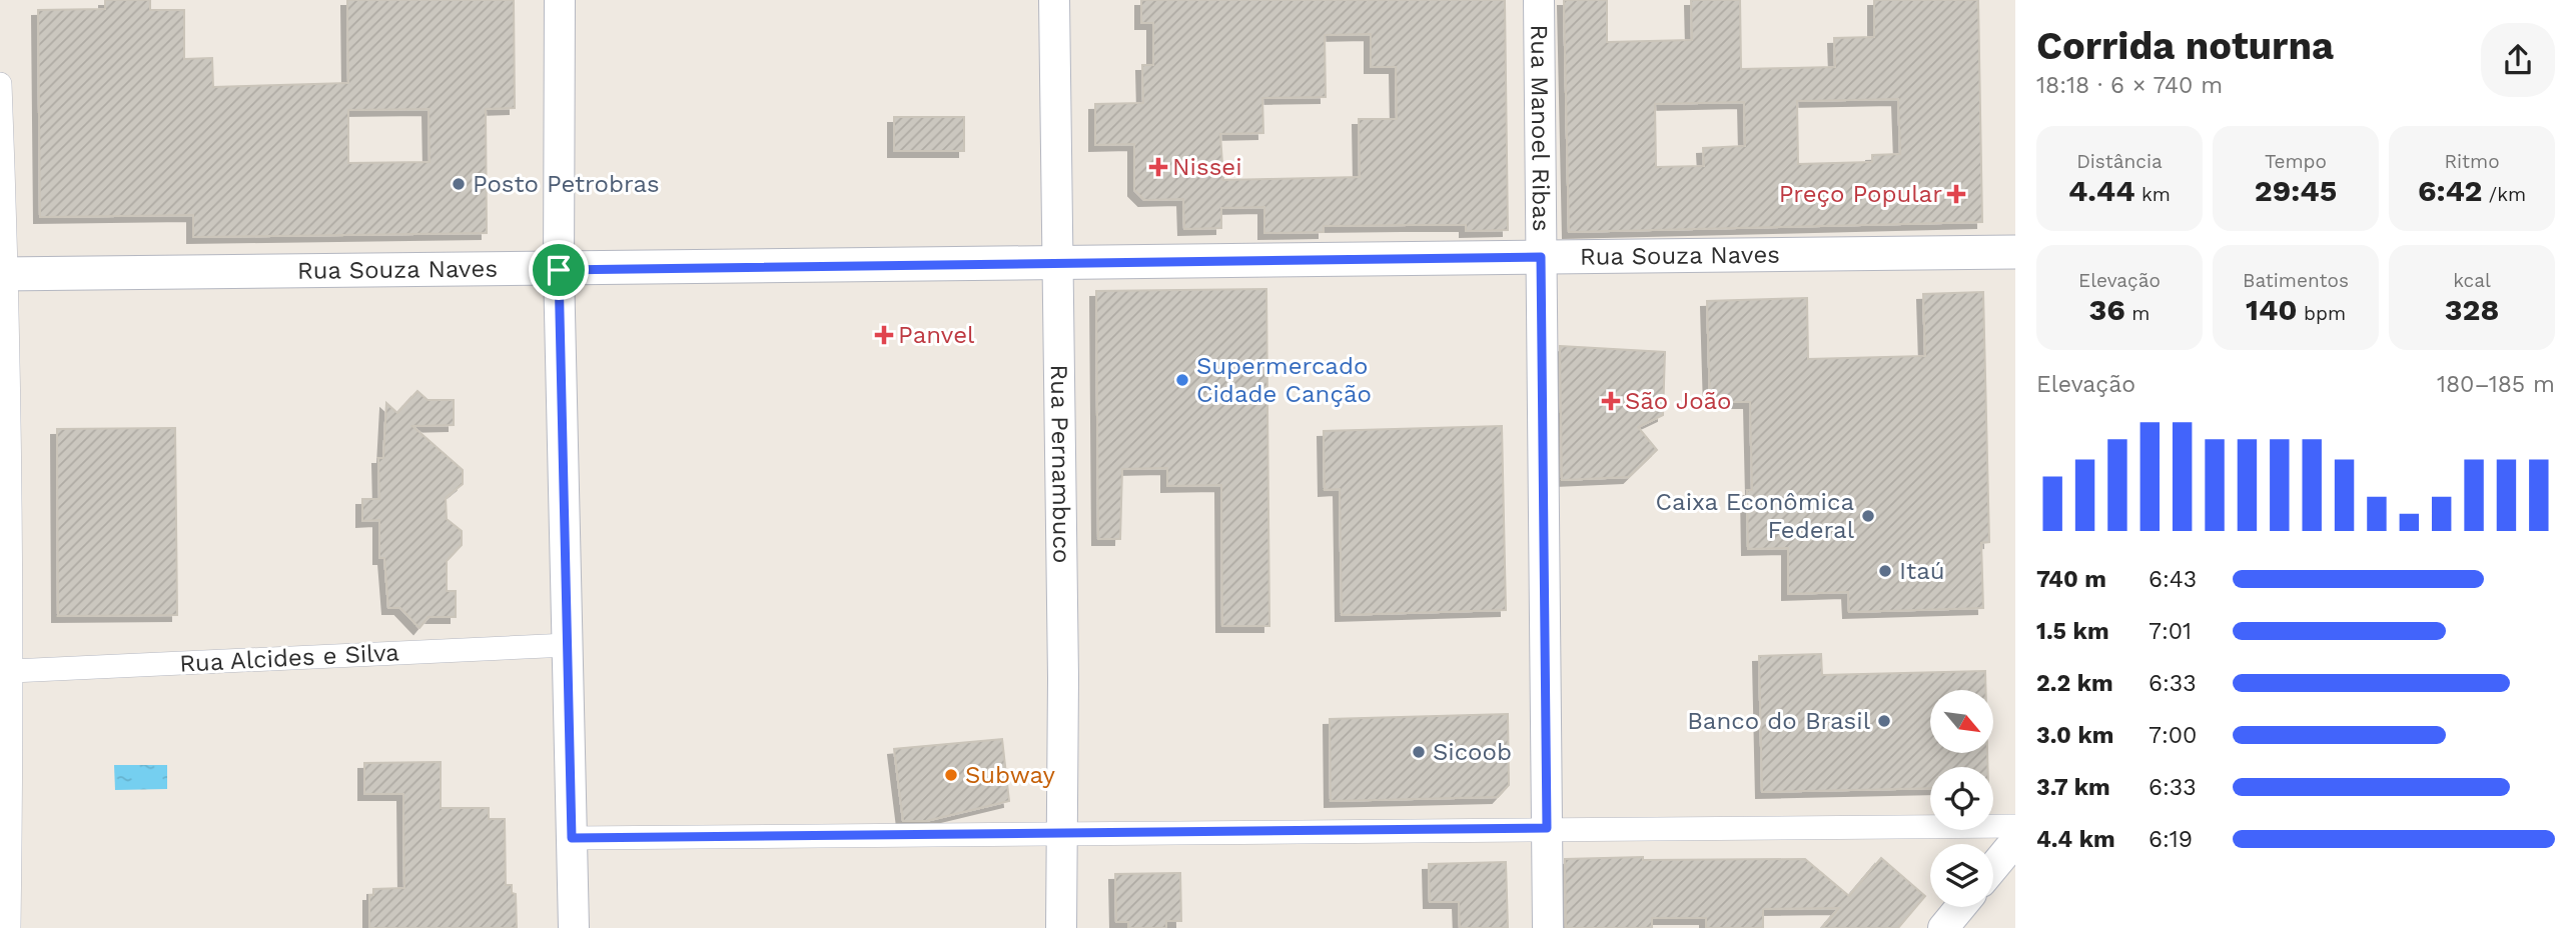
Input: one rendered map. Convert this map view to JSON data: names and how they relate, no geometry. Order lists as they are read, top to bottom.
{
  "streets": {
    "main road": ["Rua Souza Naves"],
    "street": ["Rua Manoel Ribas", "Rua Pernambuco", "Rua Alcides e Silva"]
  },
  "crossings": [
    ["Rua Manoel Ribas", "Rua Souza Naves"],
    ["Rua Souza Naves", "Rua Pernambuco"]
  ],
  "places": {
    "health": [
      "Nissei",
      "Preço Popular",
      "Panvel",
      "São João"
    ],
    "other": [
      "Posto Petrobras",
      "Supermercado Cidade Canção",
      "Caixa Econômica Federal",
      "Itaú",
      "Banco do Brasil",
      "Sicoob",
      "Subway"
    ]
  },
  "north": "bottom right",
  "page": {
    "heading": ["Corrida noturna", "18:18 · 6 × 740 m"],
    "stats": [
      ["Distância", "4.44 km"],
      ["Tempo", "29:45"],
      ["Ritmo", "6:42 /km"],
      ["Elevação", "36 m"],
      ["Batimentos", "140 bpm"],
      ["kcal", "328"]
    ],
    "chart": ["Elevação", "180–185 m"],
    "list": [
      {
        "name": "740 m",
        "note": "6:43"
      },
      {
        "name": "1.5 km",
        "note": "7:01"
      },
      {
        "name": "2.2 km",
        "note": "6:33"
      },
      {
        "name": "3.0 km",
        "note": "7:00"
      },
      {
        "name": "3.7 km",
        "note": "6:33"
      },
      {
        "name": "4.4 km",
        "note": "6:19"
      }
    ]
  }
}
